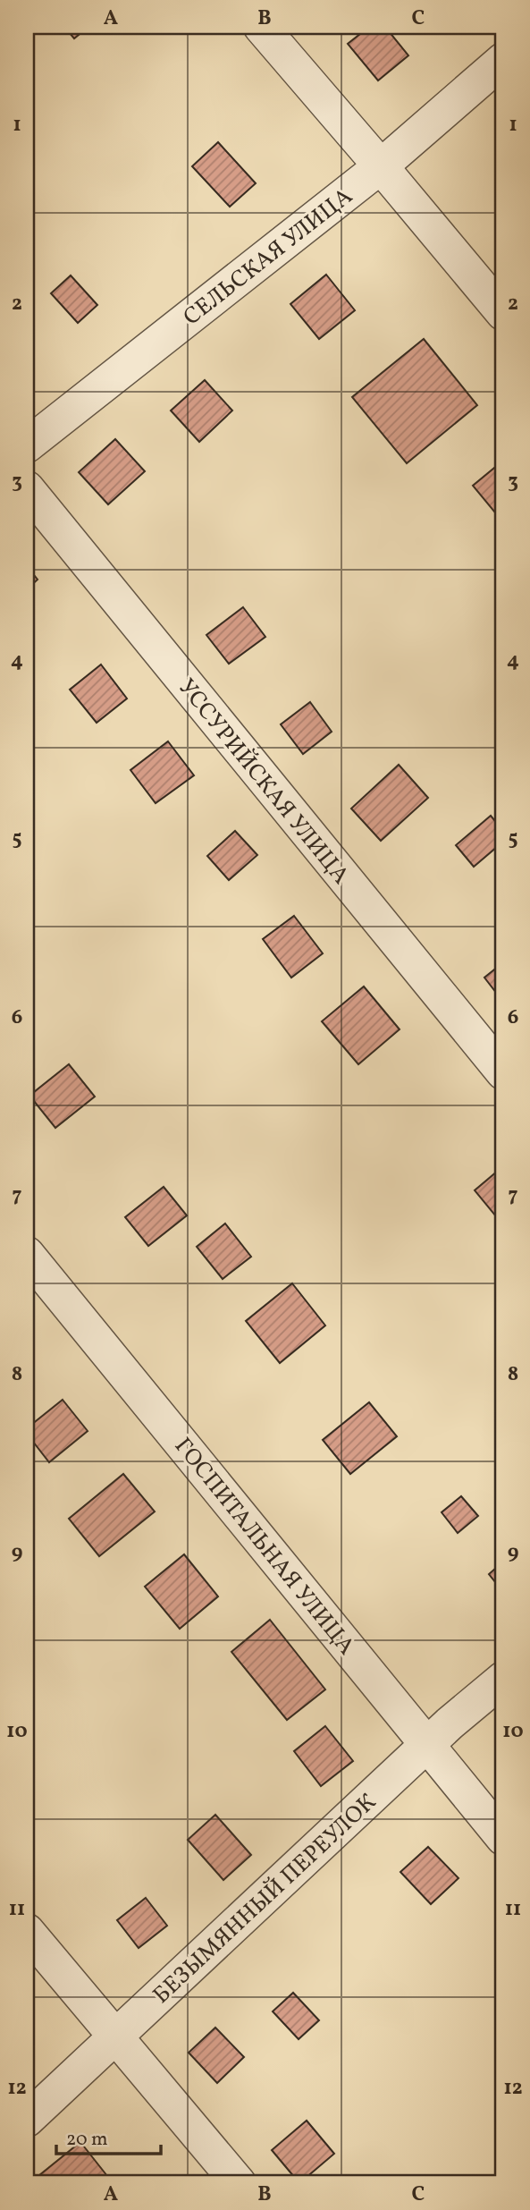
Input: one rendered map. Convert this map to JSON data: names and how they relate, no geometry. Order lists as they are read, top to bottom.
{
  "streets": {
    "street": [
      "СЕЛЬСКАЯ УЛИЦА",
      "УССУРИЙСКАЯ УЛИЦА",
      "ГОСПИТАЛЬНАЯ УЛИЦА",
      "БЕЗЫМЯННЫЙ ПЕРЕУЛОК"
    ]
  },
  "crossings": [
    ["ГОСПИТАЛЬНАЯ УЛИЦА", "БЕЗЫМЯННЫЙ ПЕРЕУЛОК"]
  ],
  "scale_bar": "20 m",
  "grid": {
    "columns": ["A", "B", "C"],
    "rows": [
      "1",
      "2",
      "3",
      "4",
      "5",
      "6",
      "7",
      "8",
      "9",
      "10",
      "11",
      "12"
    ]
  }
}
